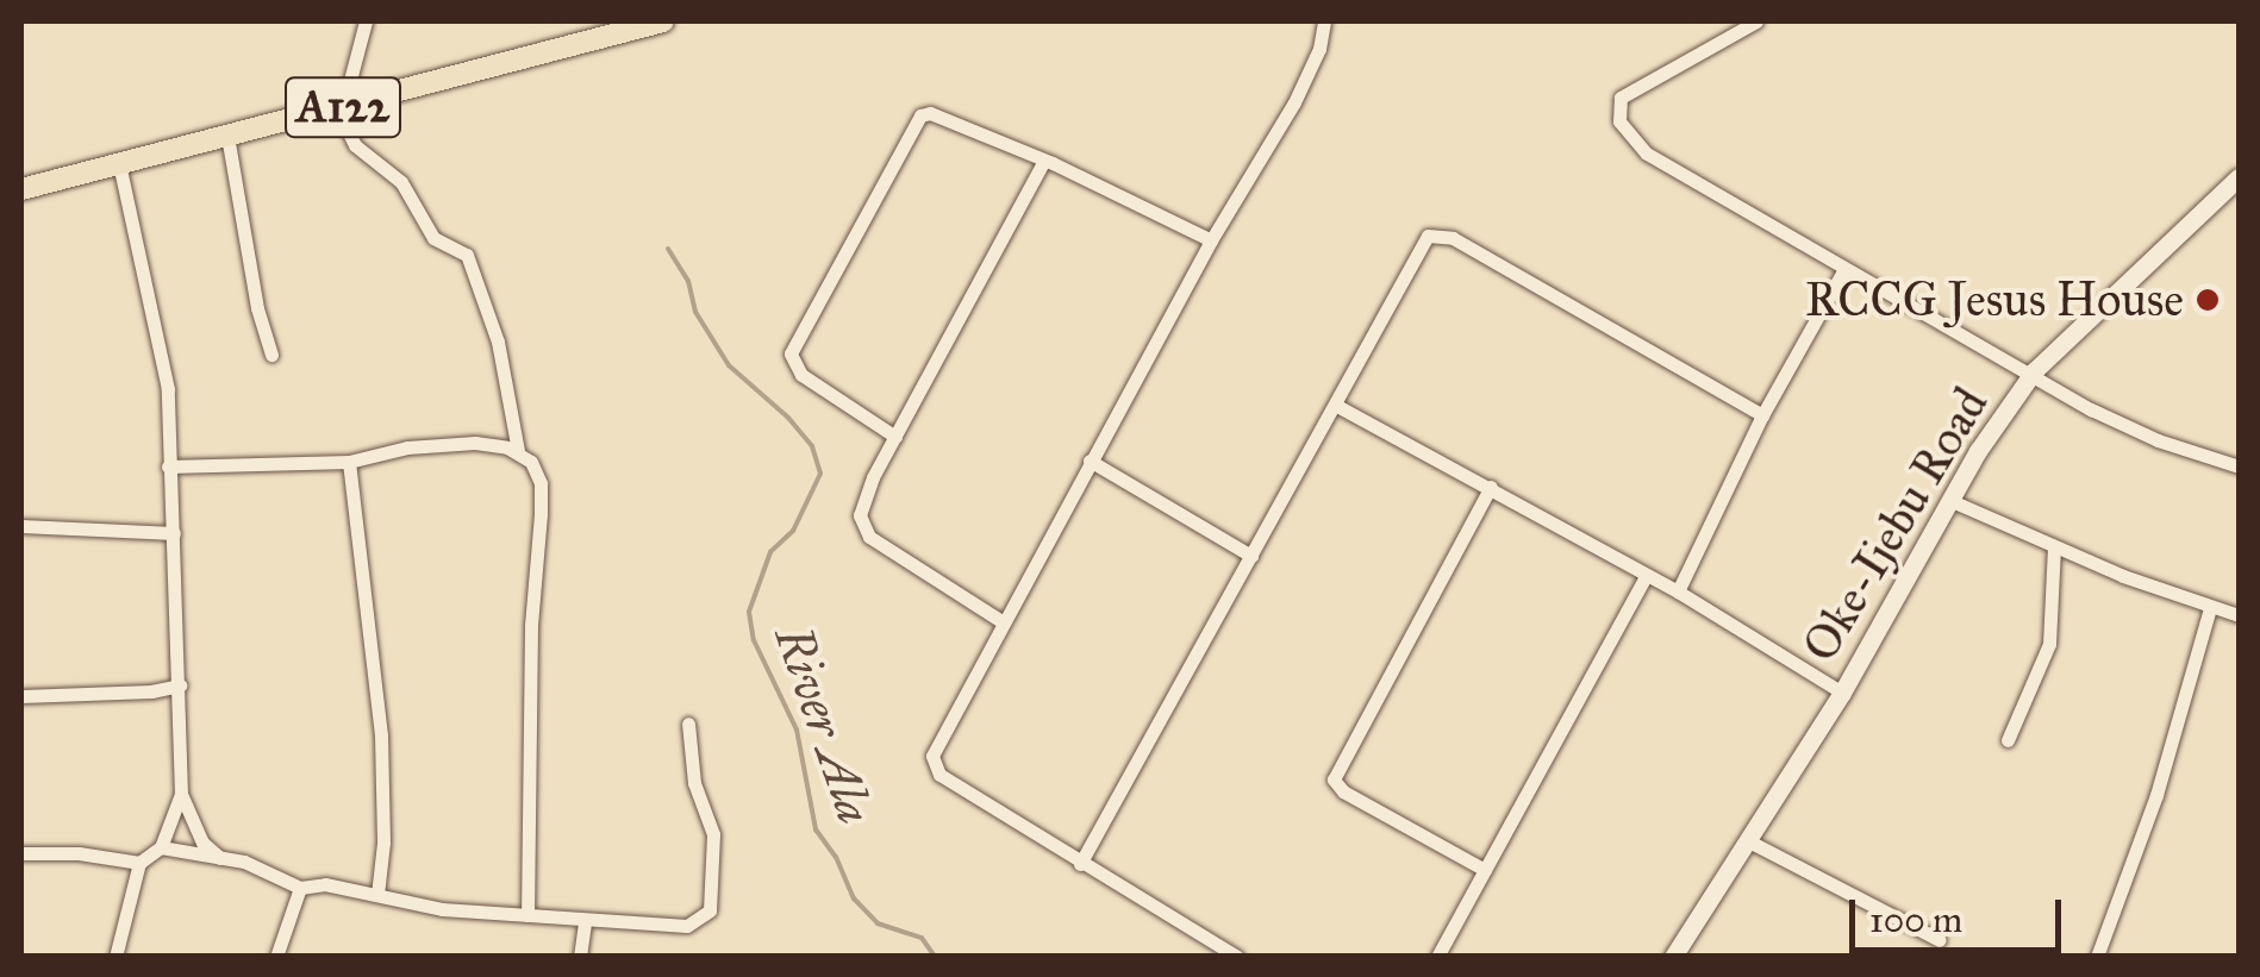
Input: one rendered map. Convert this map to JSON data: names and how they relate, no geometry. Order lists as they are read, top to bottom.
{
  "streets": {
    "highway": ["A122"],
    "main road": ["Oke-Ijebu Road"]
  },
  "water": ["River Ala"],
  "places": ["RCCG Jesus House"],
  "scale_bar": "100 m"
}
